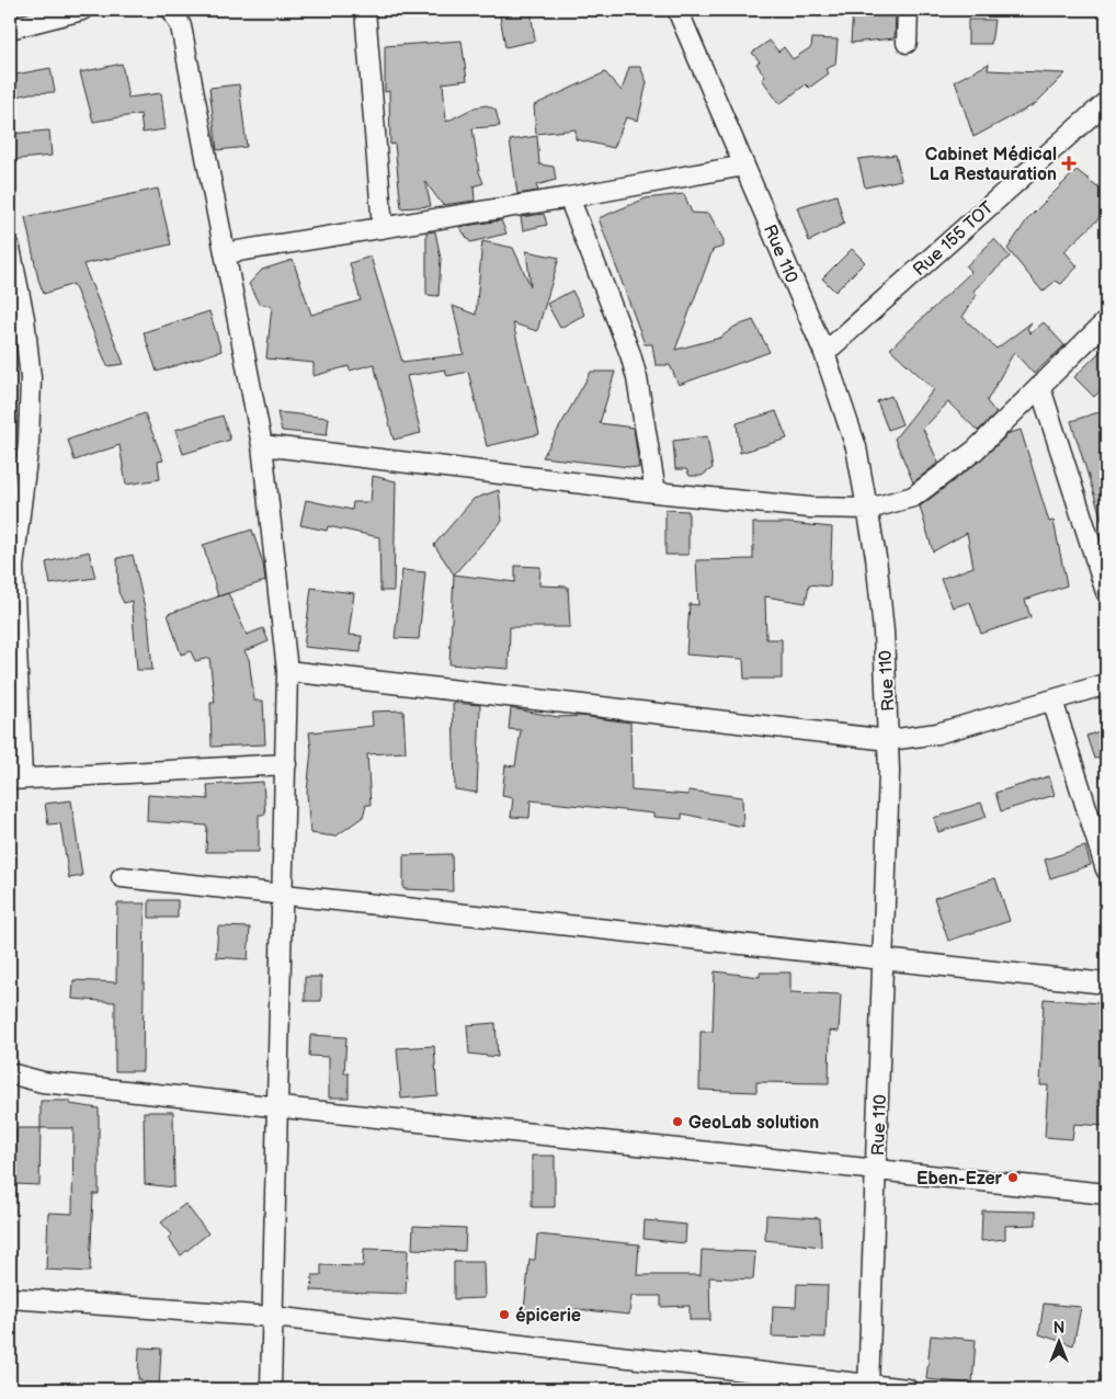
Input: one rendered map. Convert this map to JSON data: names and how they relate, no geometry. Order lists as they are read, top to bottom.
{
  "streets": {
    "street": ["Rue 155 TOT", "Rue 110"]
  },
  "crossings": [
    ["Rue 155 TOT", "Rue 110"]
  ],
  "places": {
    "health": ["Cabinet Médical La Restauration"],
    "other": ["GeoLab solution", "Eben-Ezer", "épicerie"]
  },
  "north": "top"
}
